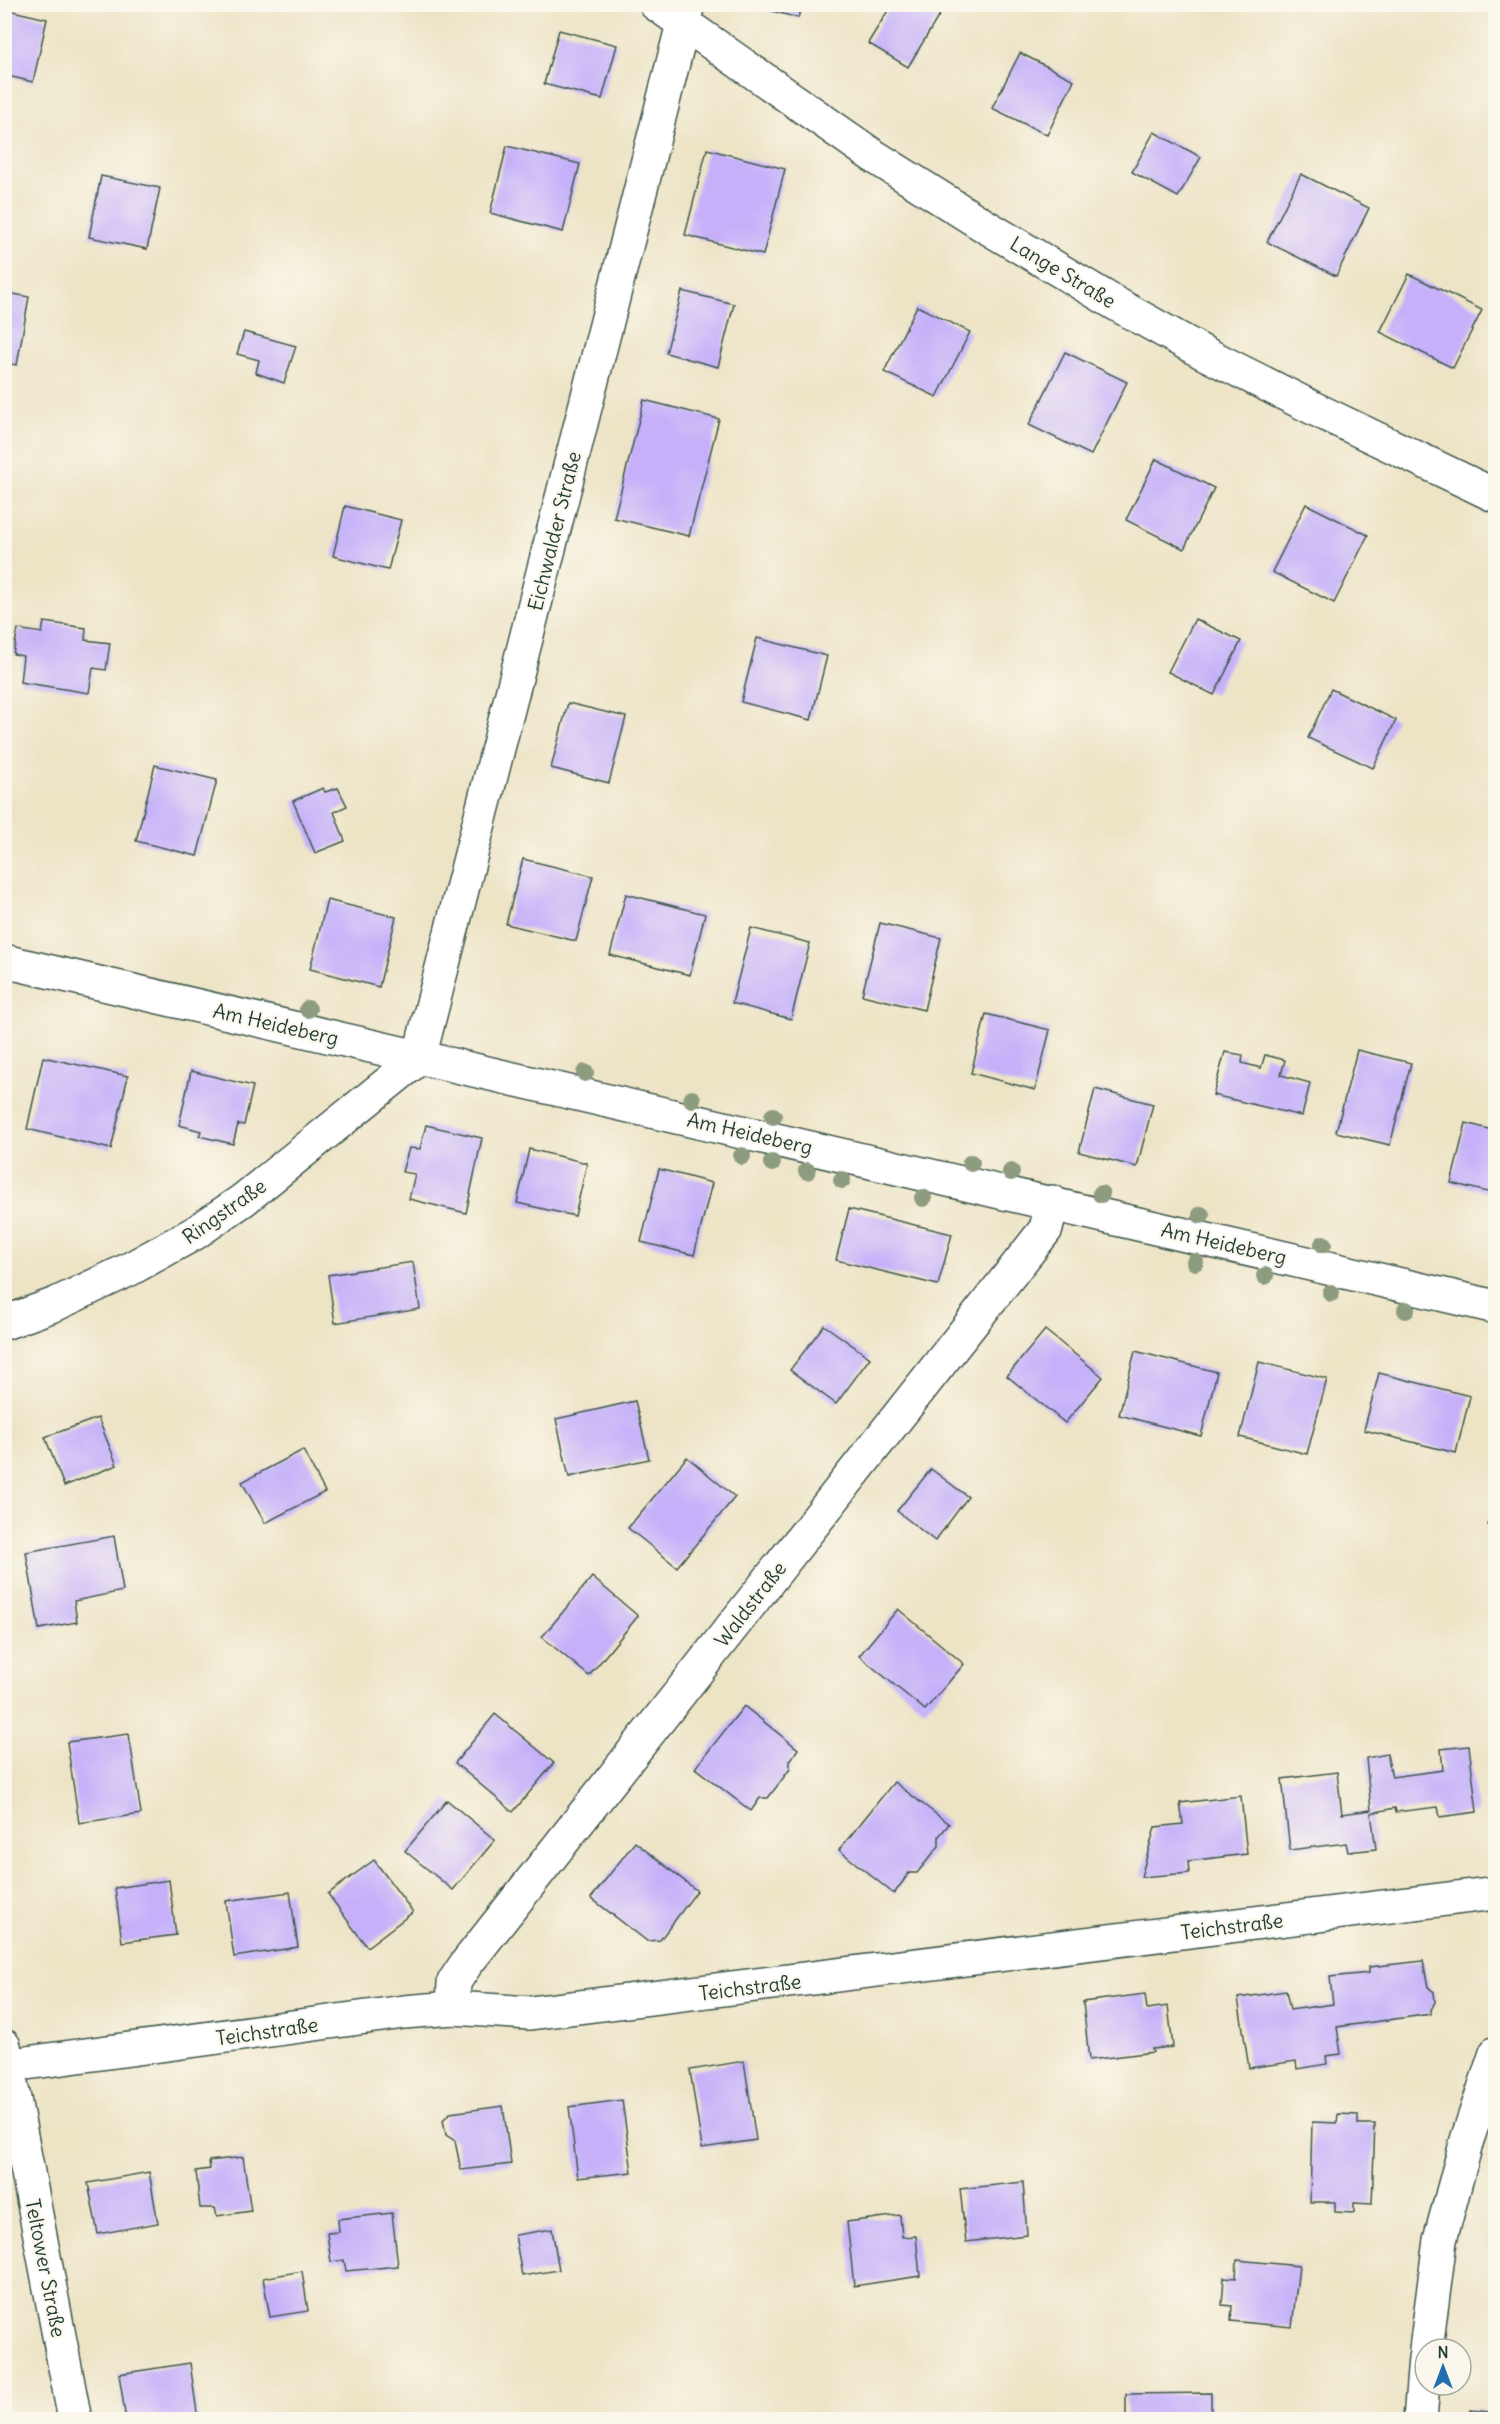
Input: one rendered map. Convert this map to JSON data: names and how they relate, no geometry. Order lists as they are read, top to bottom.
{
  "streets": {
    "street": [
      "Lange Straße",
      "Eichwalder Straße",
      "Am Heideberg",
      "Ringstraße",
      "Waldstraße",
      "Teichstraße",
      "Teltower Straße"
    ]
  },
  "crossings": [
    ["Lange Straße", "Eichwalder Straße"],
    ["Eichwalder Straße", "Am Heideberg"],
    ["Eichwalder Straße", "Ringstraße"],
    ["Am Heideberg", "Ringstraße"],
    ["Am Heideberg", "Waldstraße"],
    ["Waldstraße", "Teichstraße"],
    ["Teichstraße", "Teltower Straße"]
  ],
  "north": "top"
}
